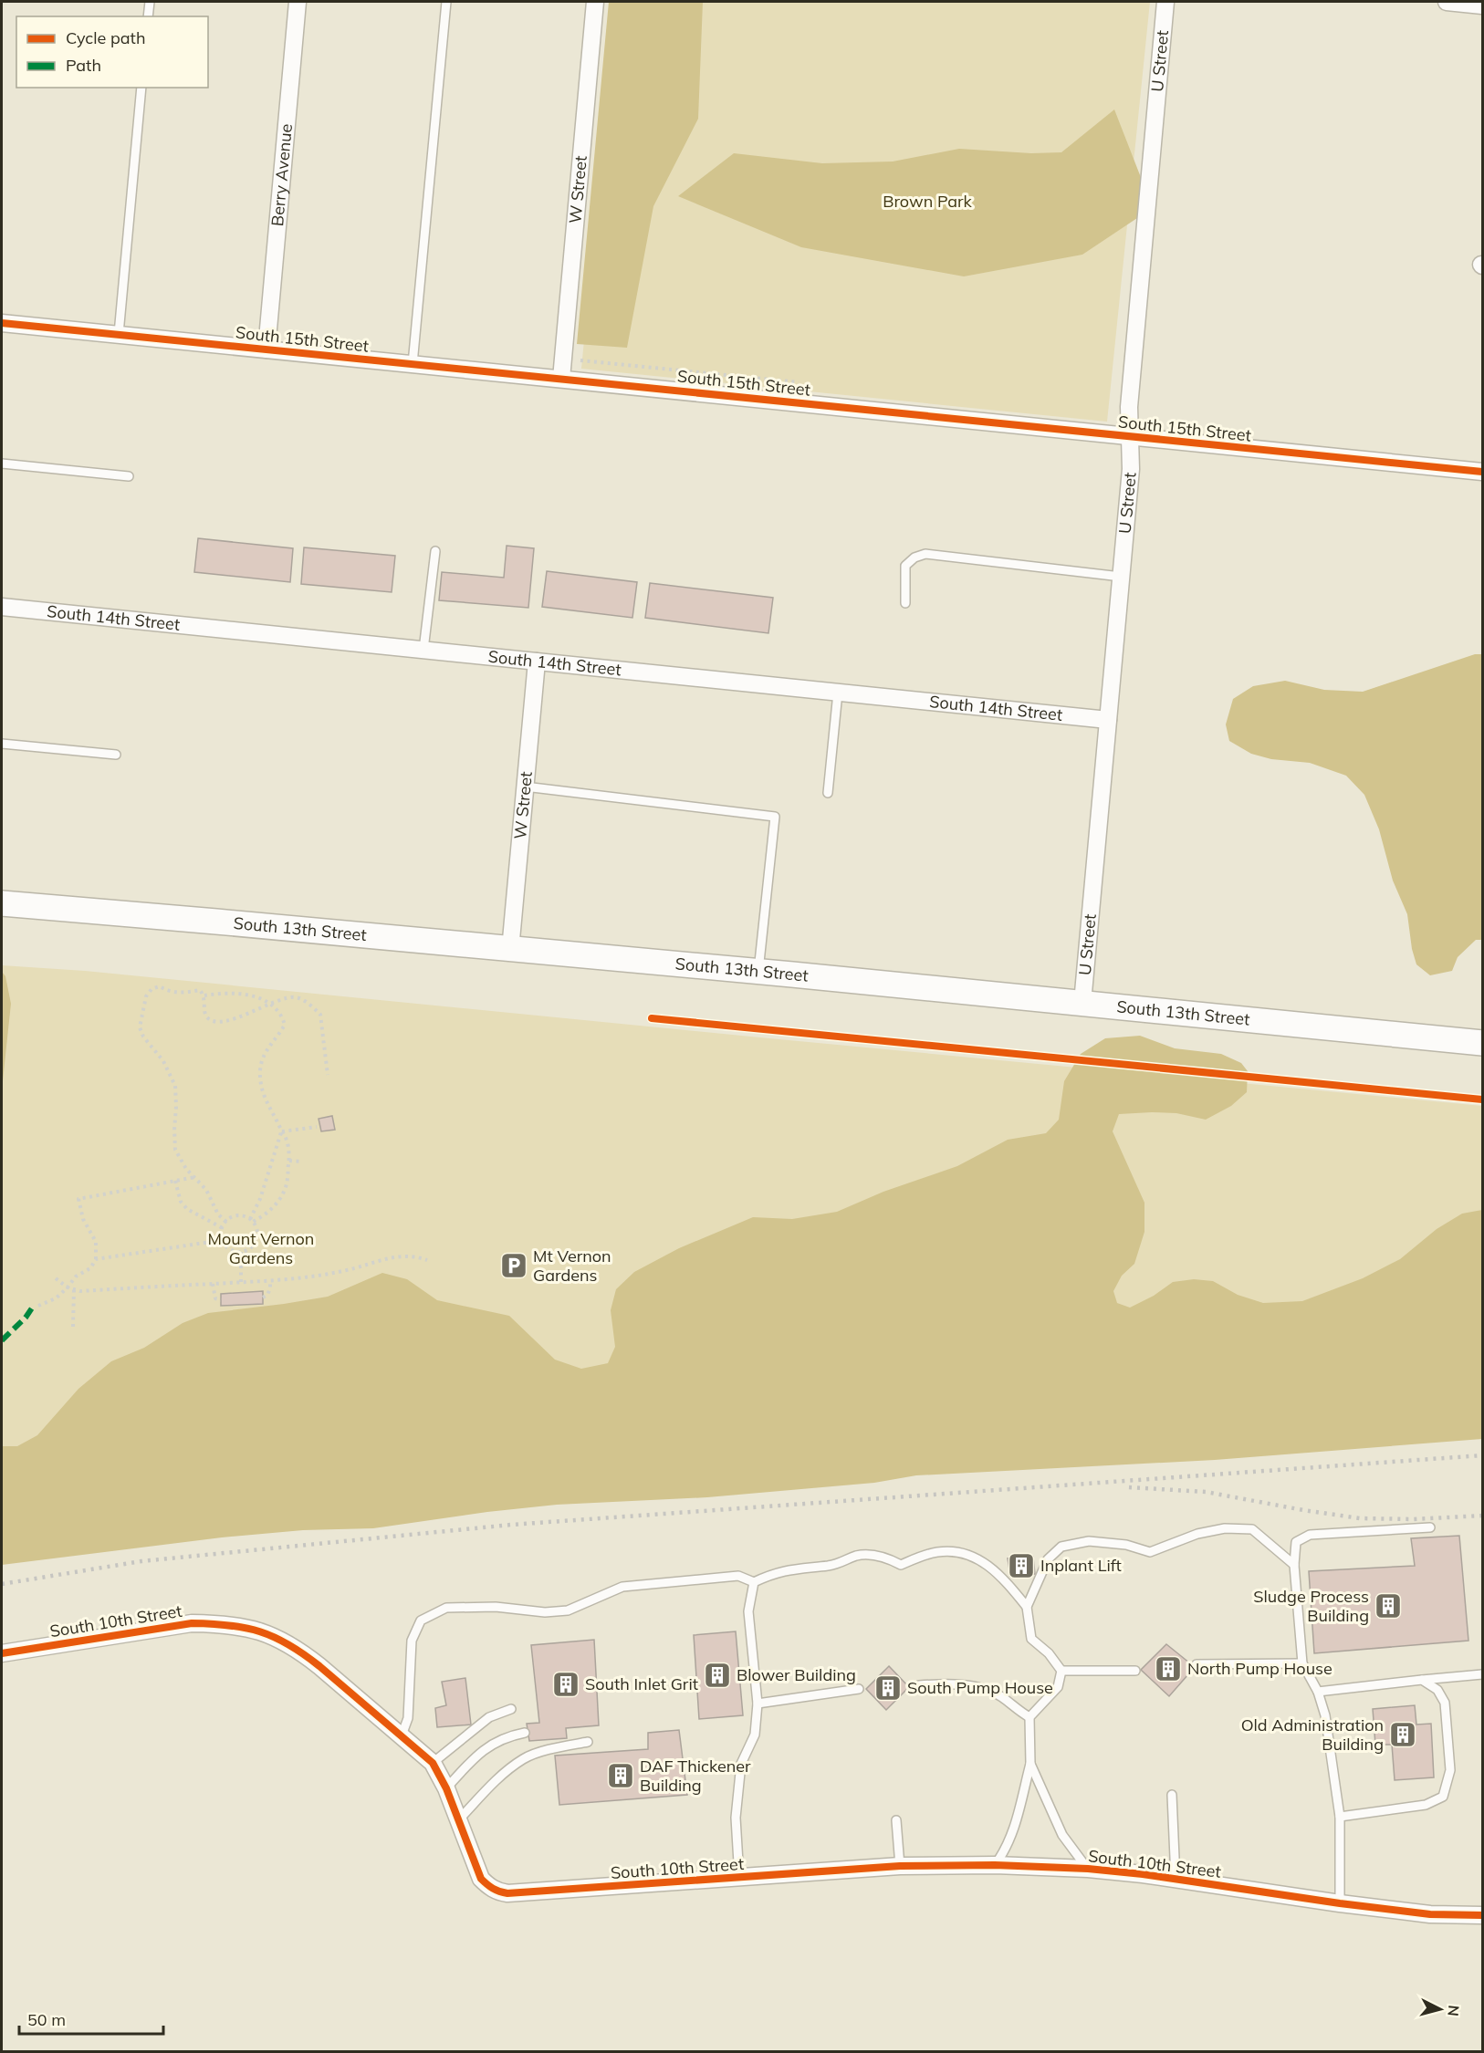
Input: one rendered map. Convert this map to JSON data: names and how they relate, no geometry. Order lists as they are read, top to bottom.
{
  "streets": {
    "main road": ["South 13th Street"],
    "street": [
      "U Street",
      "Berry Avenue",
      "W Street",
      "South 15th Street",
      "South 14th Street",
      "South 10th Street"
    ]
  },
  "crossings": [
    ["U Street", "South 15th Street"],
    ["U Street", "South 14th Street"],
    ["U Street", "South 13th Street"],
    ["Berry Avenue", "South 15th Street"],
    ["W Street", "South 15th Street"],
    ["W Street", "South 14th Street"],
    ["W Street", "South 13th Street"]
  ],
  "parks": ["Brown Park", "Mount Vernon Gardens"],
  "places": {
    "parking": ["Mt Vernon Gardens"],
    "building": [
      "Inplant Lift",
      "Sludge Process Building",
      "North Pump House",
      "Blower Building",
      "South Inlet Grit",
      "South Pump House",
      "Old Administration Building",
      "DAF Thickener Building"
    ]
  },
  "legend": ["Cycle path", "Path"],
  "scale_bar": "50 m",
  "north": "right"
}
